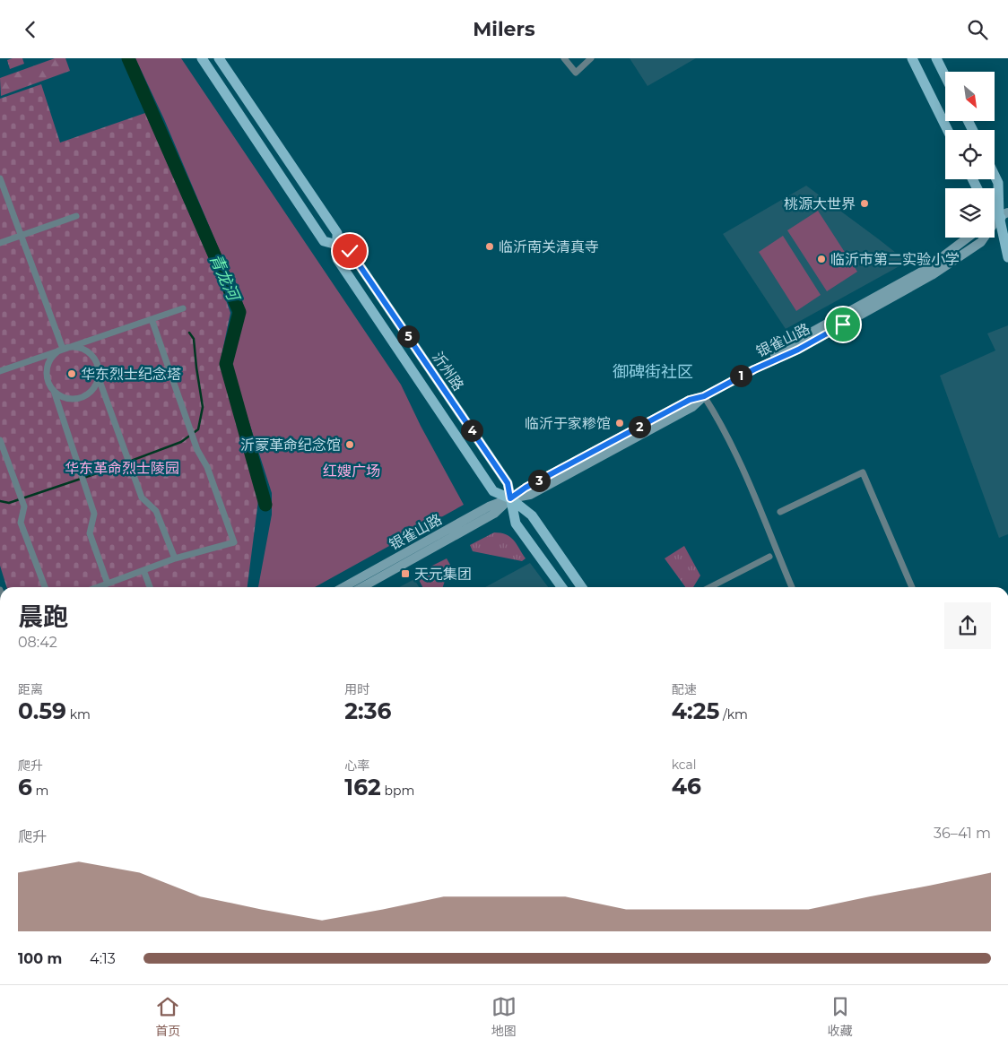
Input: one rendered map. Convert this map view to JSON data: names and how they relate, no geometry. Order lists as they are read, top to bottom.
{
  "streets": {
    "main road": ["银雀山路", "沂州路"]
  },
  "crossings": [
    ["银雀山路", "沂州路"]
  ],
  "districts": ["御碑街社区"],
  "water": ["青龙河"],
  "parks": ["华东革命烈士陵园", "红嫂广场"],
  "places": {
    "other": [
      "桃源大世界",
      "临沂南关清真寺",
      "临沂市第二实验小学",
      "华东烈士纪念塔",
      "临沂于家糁馆",
      "沂蒙革命纪念馆"
    ],
    "transit": ["天元集团"]
  },
  "north": "bottom right",
  "page": {
    "header": "Milers",
    "pins": [
      "5",
      "1",
      "2",
      "4",
      "3"
    ],
    "heading": ["晨跑", "08:42"],
    "stats": [
      ["距离", "0.59 km"],
      ["用时", "2:36"],
      ["配速", "4:25 /km"],
      ["爬升", "6 m"],
      ["心率", "162 bpm"],
      ["kcal", "46"]
    ],
    "chart": ["爬升", "36–41 m"],
    "list": [
      {
        "name": "100 m",
        "note": "4:13"
      }
    ],
    "tabs": ["首页", "地图", "收藏"]
  }
}
